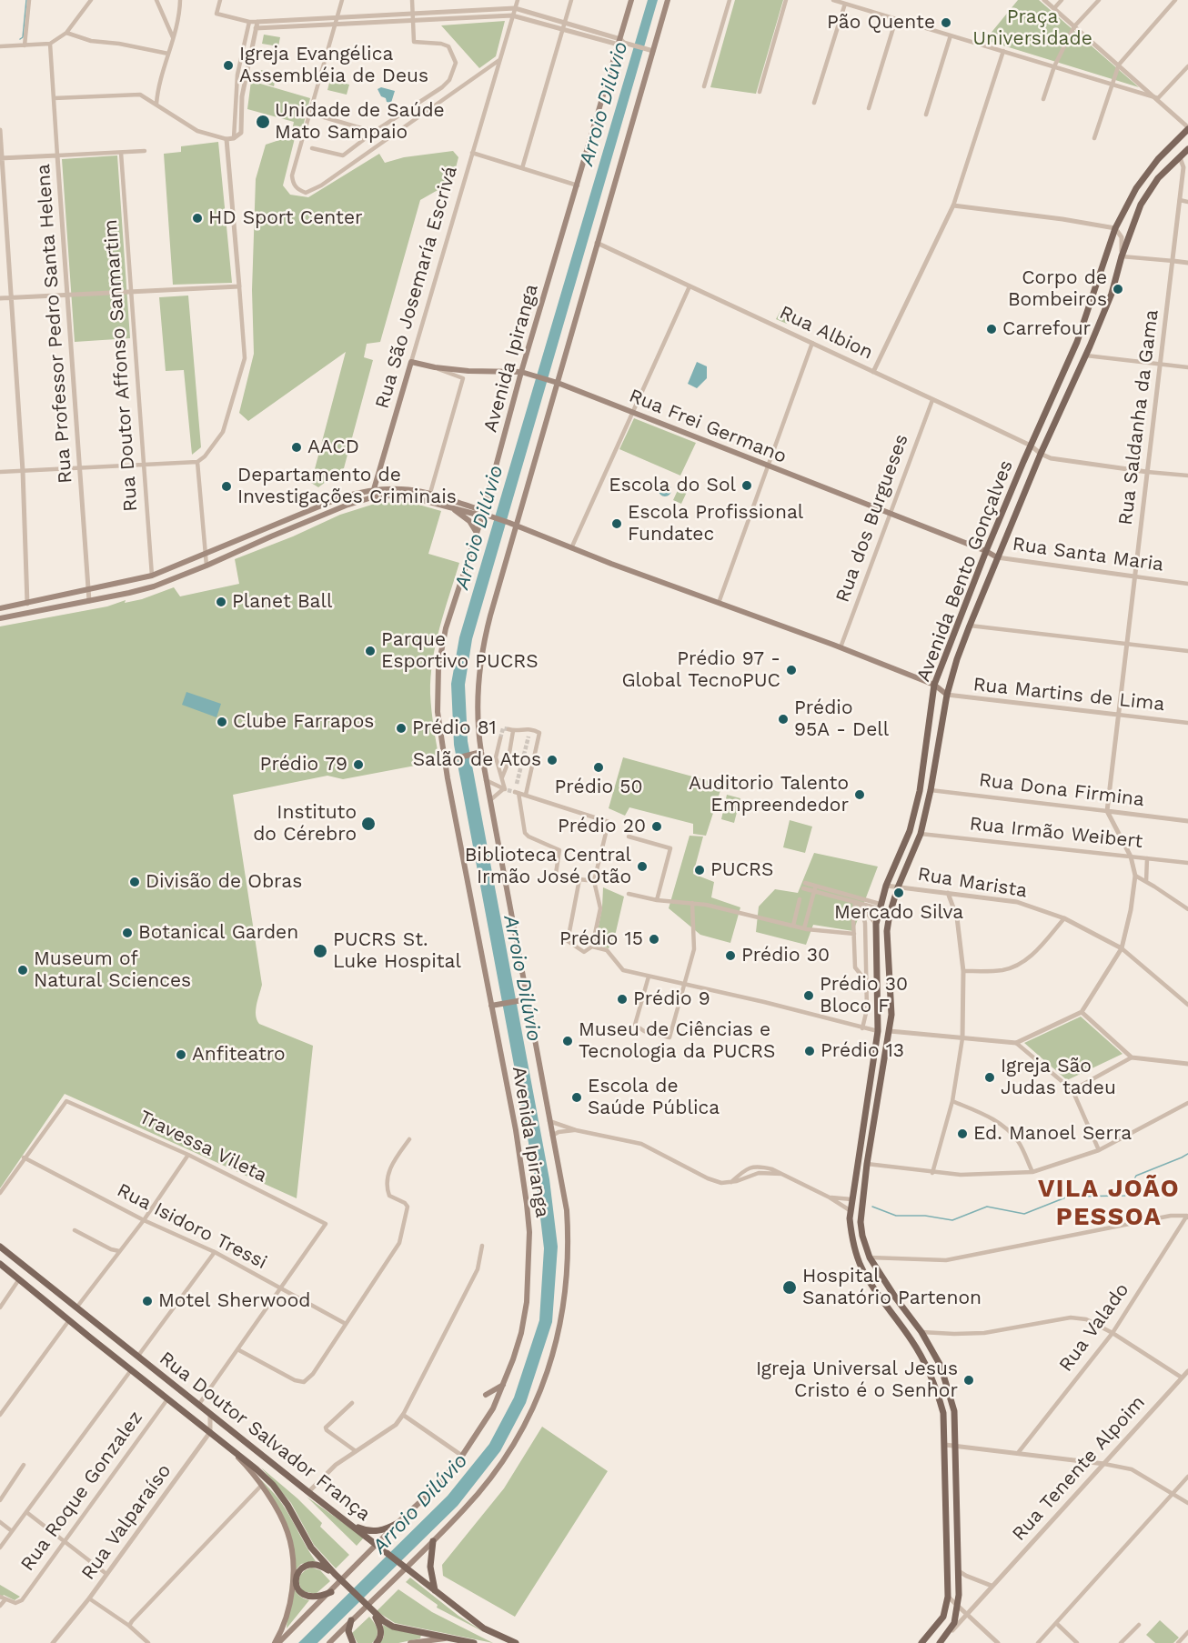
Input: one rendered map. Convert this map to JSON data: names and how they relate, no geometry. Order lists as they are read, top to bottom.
{
  "streets": {
    "main road": [
      "Rua São Josemaría Escrivá",
      "Avenida Ipiranga",
      "Rua Frei Germano",
      "Rua Santa Maria",
      "Avenida Bento Gonçalves",
      "Rua Doutor Salvador França"
    ],
    "street": [
      "Rua Professor Pedro Santa Helena",
      "Rua Albion",
      "Rua Doutor Affonso Sanmartim",
      "Rua Saldanha da Gama",
      "Rua dos Burgueses",
      "Rua Martins de Lima",
      "Rua Dona Firmina",
      "Rua Irmão Weibert",
      "Rua Marista",
      "Travessa Vileta",
      "Rua Isidoro Tressi",
      "Rua Valado",
      "Rua Tenente Alpoim",
      "Rua Roque Gonzalez",
      "Rua Valparaíso"
    ]
  },
  "crossings": [
    ["Rua São Josemaría Escrivá", "Rua Frei Germano"],
    ["Rua Albion", "Avenida Ipiranga"],
    ["Rua Albion", "Rua dos Burgueses"],
    ["Rua Albion", "Avenida Bento Gonçalves"],
    ["Avenida Ipiranga", "Rua Frei Germano"],
    ["Avenida Ipiranga", "Rua Doutor Salvador França"],
    ["Rua Saldanha da Gama", "Rua Santa Maria"],
    ["Rua Saldanha da Gama", "Avenida Bento Gonçalves"],
    ["Rua Saldanha da Gama", "Rua Martins de Lima"],
    ["Rua Saldanha da Gama", "Rua Dona Firmina"],
    ["Rua Frei Germano", "Rua dos Burgueses"],
    ["Rua Frei Germano", "Rua Santa Maria"],
    ["Rua Frei Germano", "Avenida Bento Gonçalves"],
    ["Rua Santa Maria", "Avenida Bento Gonçalves"],
    ["Avenida Bento Gonçalves", "Rua Martins de Lima"],
    ["Avenida Bento Gonçalves", "Rua Dona Firmina"],
    ["Avenida Bento Gonçalves", "Rua Irmão Weibert"],
    ["Avenida Bento Gonçalves", "Rua Marista"],
    ["Avenida Bento Gonçalves", "Rua Tenente Alpoim"],
    ["Travessa Vileta", "Rua Isidoro Tressi"],
    ["Rua Doutor Salvador França", "Rua Roque Gonzalez"],
    ["Rua Doutor Salvador França", "Rua Valparaíso"]
  ],
  "districts": ["VILA JOÃO PESSOA"],
  "water": ["Arroio Dilúvio"],
  "parks": ["Praça Universidade"],
  "places": [
    "Pão Quente",
    "Igreja Evangélica Assembléia de Deus",
    "Unidade de Saúde Mato Sampaio",
    "HD Sport Center",
    "Corpo de Bombeiros",
    "Carrefour",
    "AACD",
    "Escola do Sol",
    "Departamento de Investigações Criminais",
    "Escola Profissional Fundatec",
    "Planet Ball",
    "Parque Esportivo PUCRS",
    "Prédio 97 - Global TecnoPUC",
    "Prédio 95A - Dell",
    "Clube Farrapos",
    "Prédio 81",
    "Salão de Atos",
    "Prédio 79",
    "Prédio 50",
    "Auditorio Talento Empreendedor",
    "Instituto do Cérebro",
    "Prédio 20",
    "Biblioteca Central Irmão José Otão",
    "PUCRS",
    "Divisão de Obras",
    "Mercado Silva",
    "Botanical Garden",
    "Prédio 15",
    "PUCRS St. Luke Hospital",
    "Prédio 30",
    "Museum of Natural Sciences",
    "Prédio 30 Bloco F",
    "Prédio 9",
    "Museu de Ciências e Tecnologia da PUCRS",
    "Prédio 13",
    "Anfiteatro",
    "Igreja São Judas tadeu",
    "Escola de Saúde Pública",
    "Ed. Manoel Serra",
    "Hospital Sanatório Partenon",
    "Motel Sherwood",
    "Igreja Universal Jesus Cristo é o Senhor"
  ]
}
